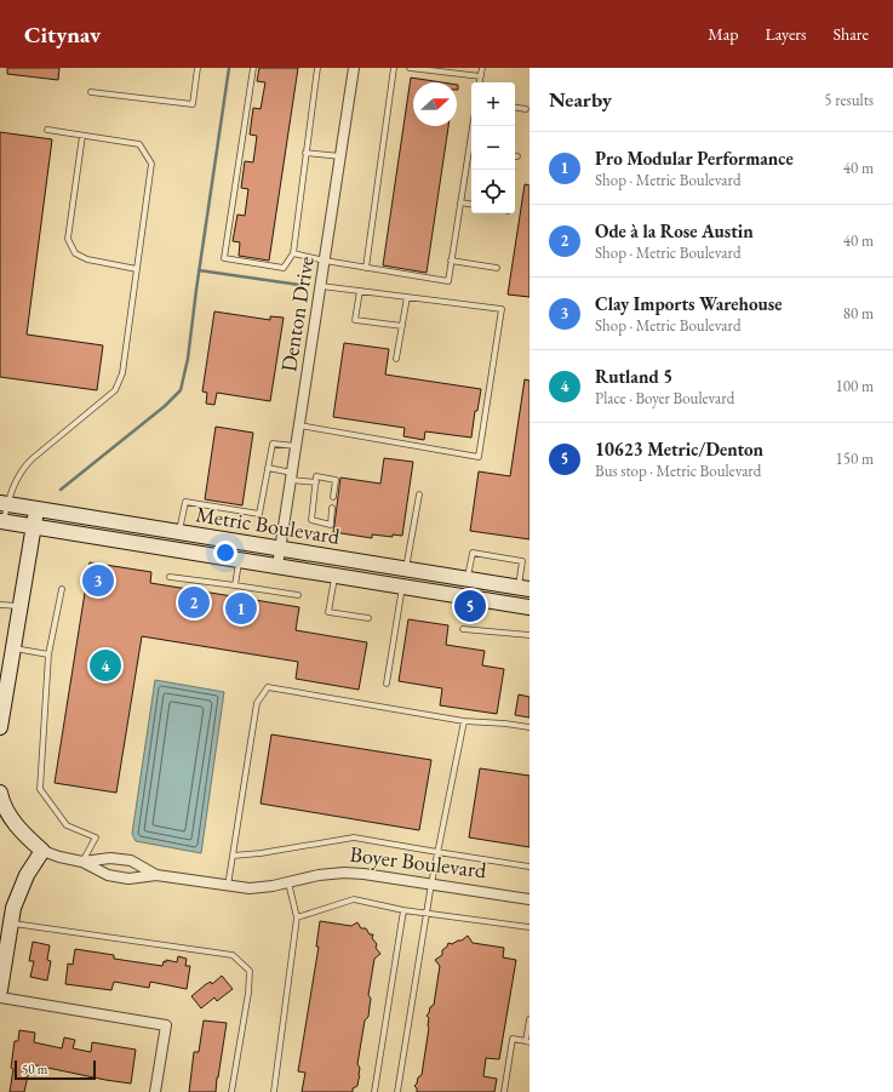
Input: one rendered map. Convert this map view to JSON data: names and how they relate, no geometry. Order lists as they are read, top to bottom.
{
  "streets": {
    "main road": ["Metric Boulevard", "Boyer Boulevard"],
    "street": ["Denton Drive"]
  },
  "crossings": [
    ["Denton Drive", "Metric Boulevard"]
  ],
  "scale_bar": "50 m",
  "north": "right",
  "page": {
    "header": "Citynav",
    "nav": ["Map", "Layers", "Share"],
    "heading": ["Nearby", "5 results"],
    "map_buttons": ["+", "−"],
    "list": [
      {
        "mark": "1",
        "name": "Pro Modular Performance",
        "note": "Shop · Metric Boulevard",
        "value": "40 m"
      },
      {
        "mark": "2",
        "name": "Ode à la Rose Austin",
        "note": "Shop · Metric Boulevard",
        "value": "40 m"
      },
      {
        "mark": "3",
        "name": "Clay Imports Warehouse",
        "note": "Shop · Metric Boulevard",
        "value": "80 m"
      },
      {
        "mark": "4",
        "name": "Rutland 5",
        "note": "Place · Boyer Boulevard",
        "value": "100 m"
      },
      {
        "mark": "5",
        "name": "10623 Metric/Denton",
        "note": "Bus stop · Metric Boulevard",
        "value": "150 m"
      }
    ],
    "pins": [
      "3",
      "2",
      "5",
      "1",
      "4"
    ],
    "scale": "50 m"
  }
}
